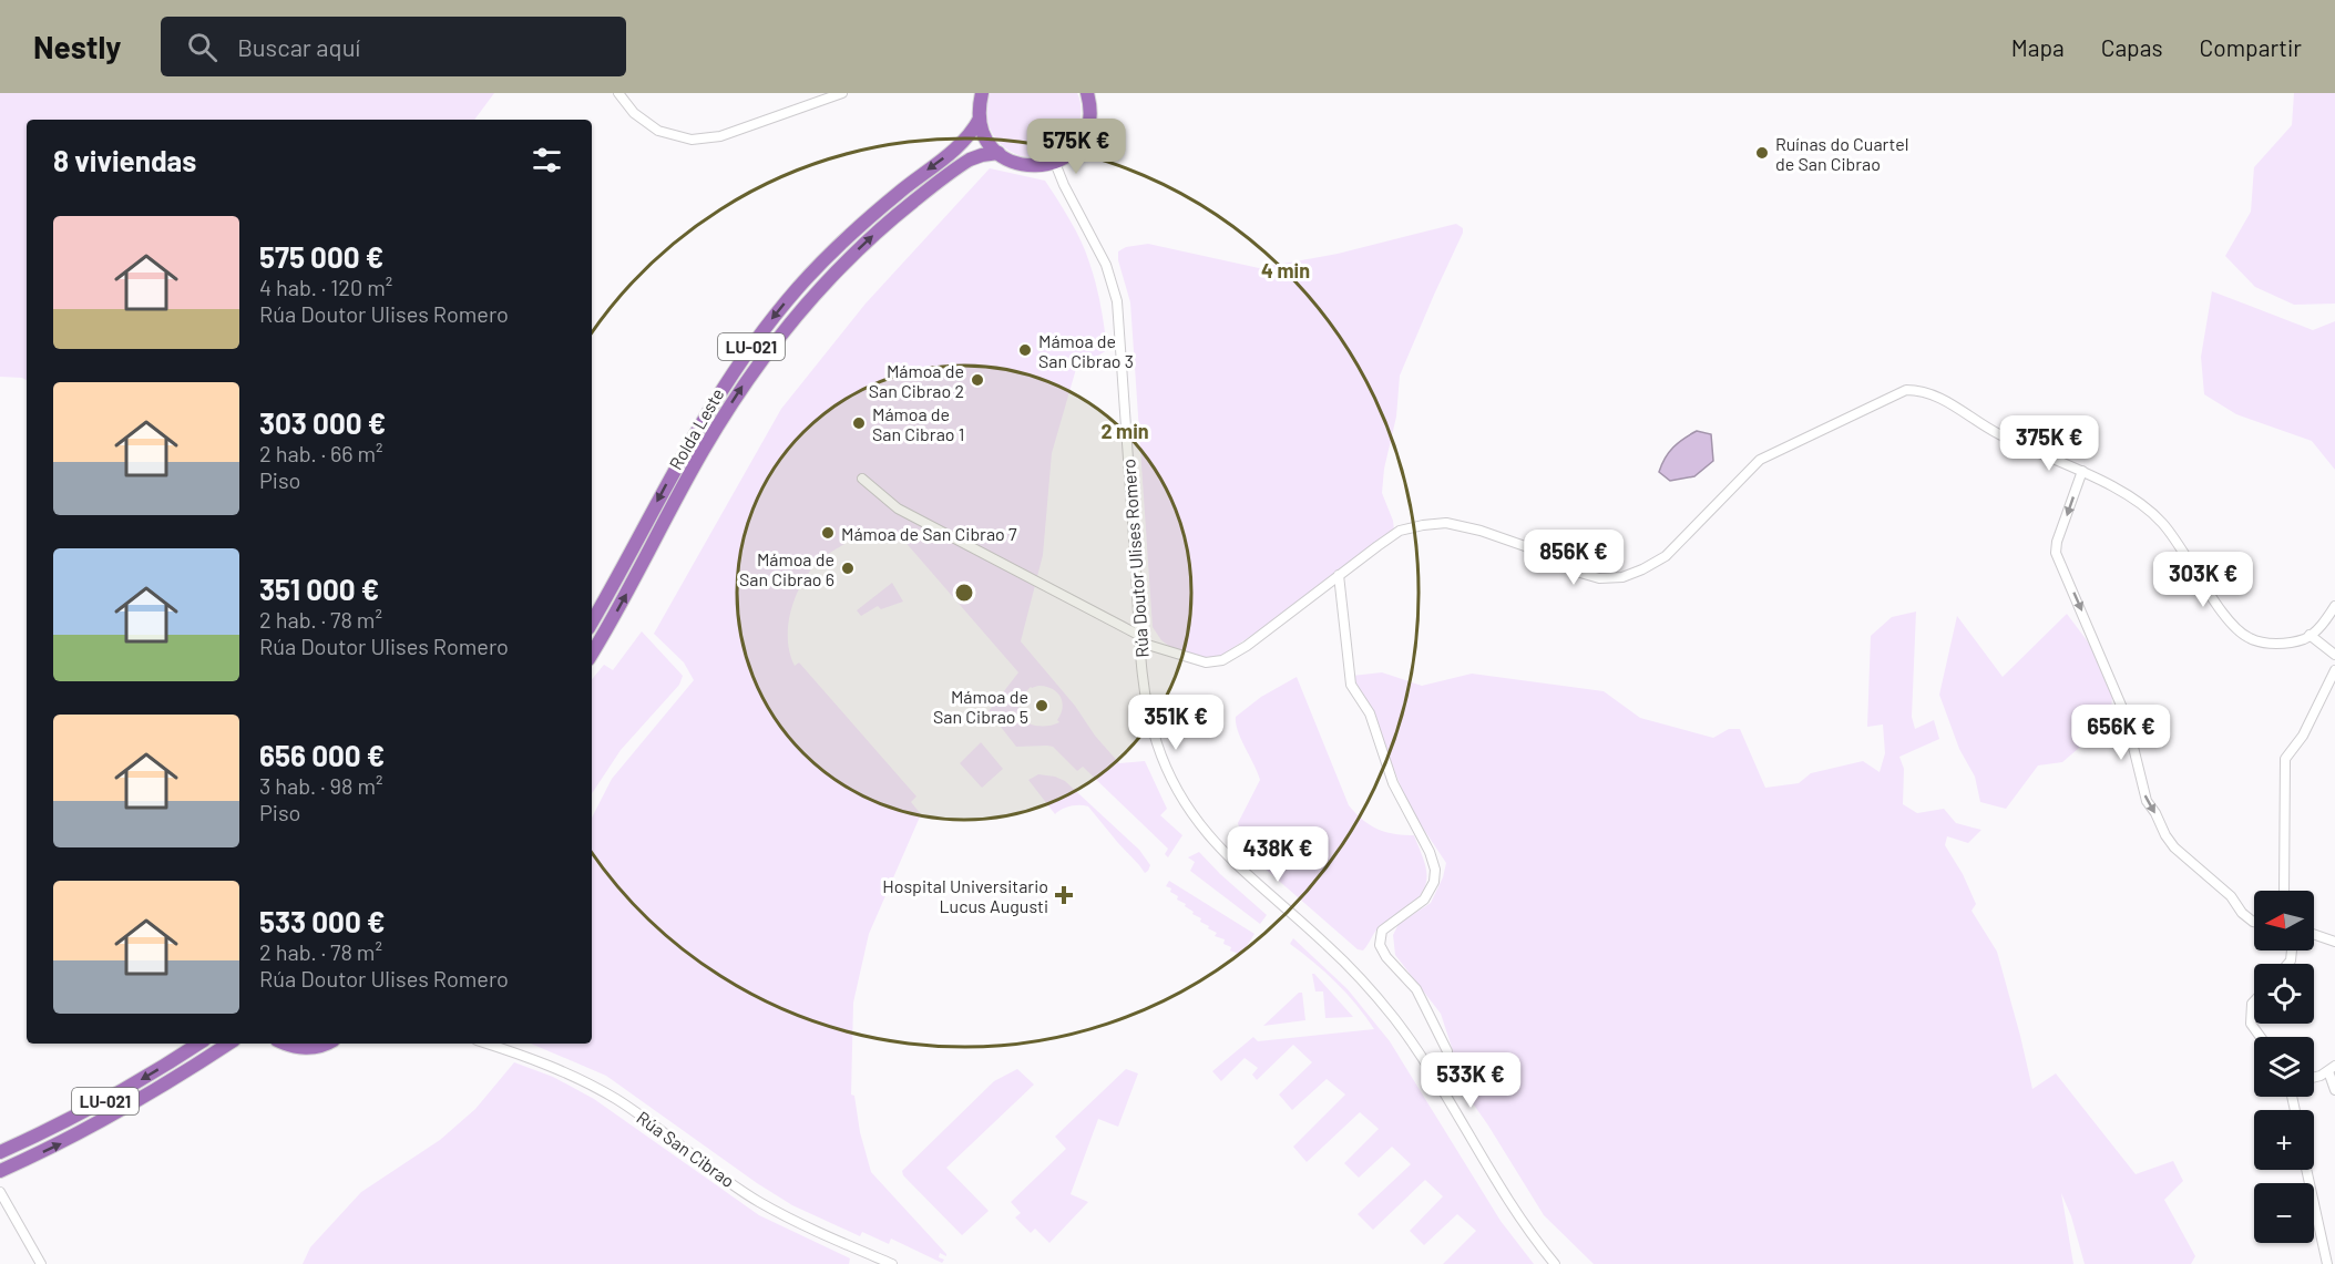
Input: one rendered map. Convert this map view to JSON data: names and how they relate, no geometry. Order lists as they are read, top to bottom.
{
  "streets": {
    "highway": ["LU-021", "Rolda Leste"],
    "street": ["Rúa Doutor Ulises Romero", "Rúa San Cibrao"]
  },
  "places": {
    "other": [
      "Ruínas do Cuartel de San Cibrao",
      "Mámoa de San Cibrao 3",
      "Mámoa de San Cibrao 2",
      "Mámoa de San Cibrao 1",
      "Mámoa de San Cibrao 7",
      "Mámoa de San Cibrao 6",
      "Mámoa de San Cibrao 5"
    ],
    "health": ["Hospital Universitario Lucus Augusti"]
  },
  "north": "left",
  "page": {
    "header": "Nestly",
    "search": "Buscar aquí",
    "nav": ["Mapa", "Capas", "Compartir"],
    "price": [
      "575K €",
      "375K €",
      "856K €",
      "303K €",
      "351K €",
      "656K €",
      "438K €",
      "533K €"
    ],
    "heading": "8 viviendas",
    "list": [
      {
        "name": "575 000 €",
        "note": "4 hab. · 120 m² · Rúa Doutor Ulises Romero"
      },
      {
        "name": "303 000 €",
        "note": "2 hab. · 66 m² · Piso"
      },
      {
        "name": "351 000 €",
        "note": "2 hab. · 78 m² · Rúa Doutor Ulises Romero"
      },
      {
        "name": "656 000 €",
        "note": "3 hab. · 98 m² · Piso"
      },
      {
        "name": "533 000 €",
        "note": "2 hab. · 78 m² · Rúa Doutor Ulises Romero"
      }
    ],
    "map_buttons": ["+", "−"]
  },
  "rings": ["4 min", "2 min"]
}
